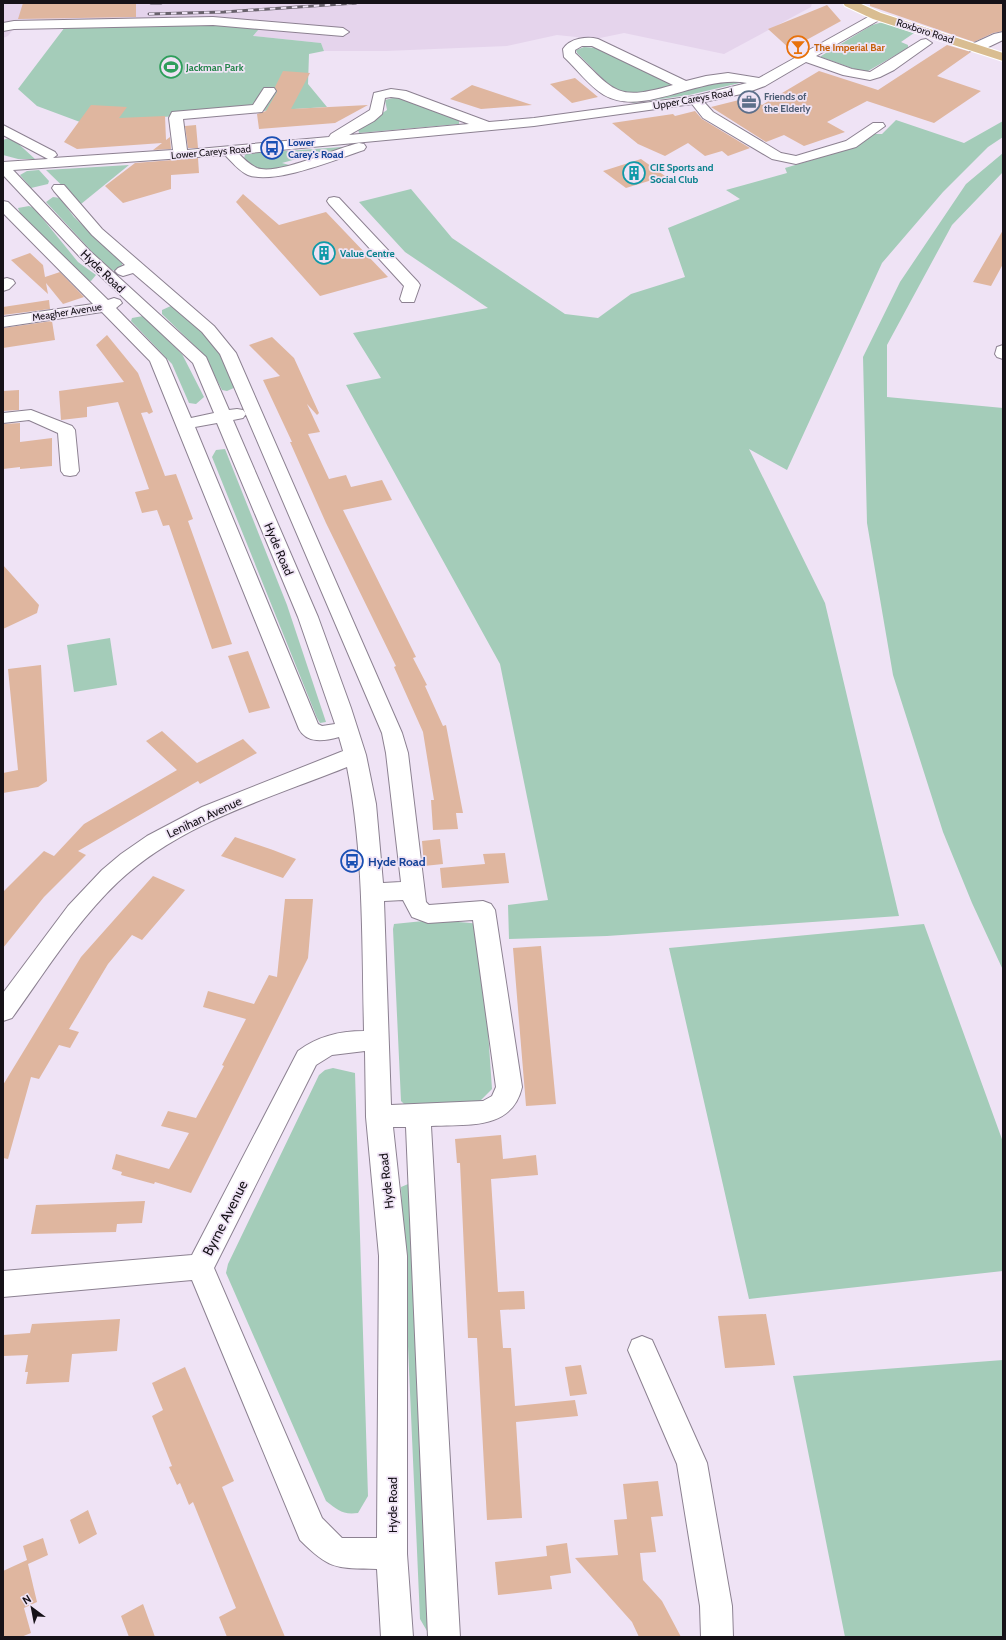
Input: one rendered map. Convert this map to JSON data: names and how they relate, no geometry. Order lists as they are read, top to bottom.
{
  "streets": {
    "main road": ["Roxboro Road"],
    "street": [
      "Upper Careys Road",
      "Lower Careys Road",
      "Hyde Road",
      "Meagher Avenue",
      "Lenihan Avenue",
      "Byrne Avenue"
    ]
  },
  "crossings": [
    ["Roxboro Road", "Upper Careys Road"],
    ["Upper Careys Road", "Lower Careys Road"],
    ["Lower Careys Road", "Hyde Road"],
    ["Hyde Road", "Meagher Avenue"],
    ["Hyde Road", "Lenihan Avenue"],
    ["Hyde Road", "Byrne Avenue"]
  ],
  "places": {
    "bar": ["The Imperial Bar"],
    "sports": ["Jackman Park"],
    "office": ["Friends of the Elderly"],
    "bus stop": ["Lower Carey's Road", "Hyde Road"],
    "building": ["CIE Sports and Social Club", "Value Centre"]
  },
  "north": "top left"
}
